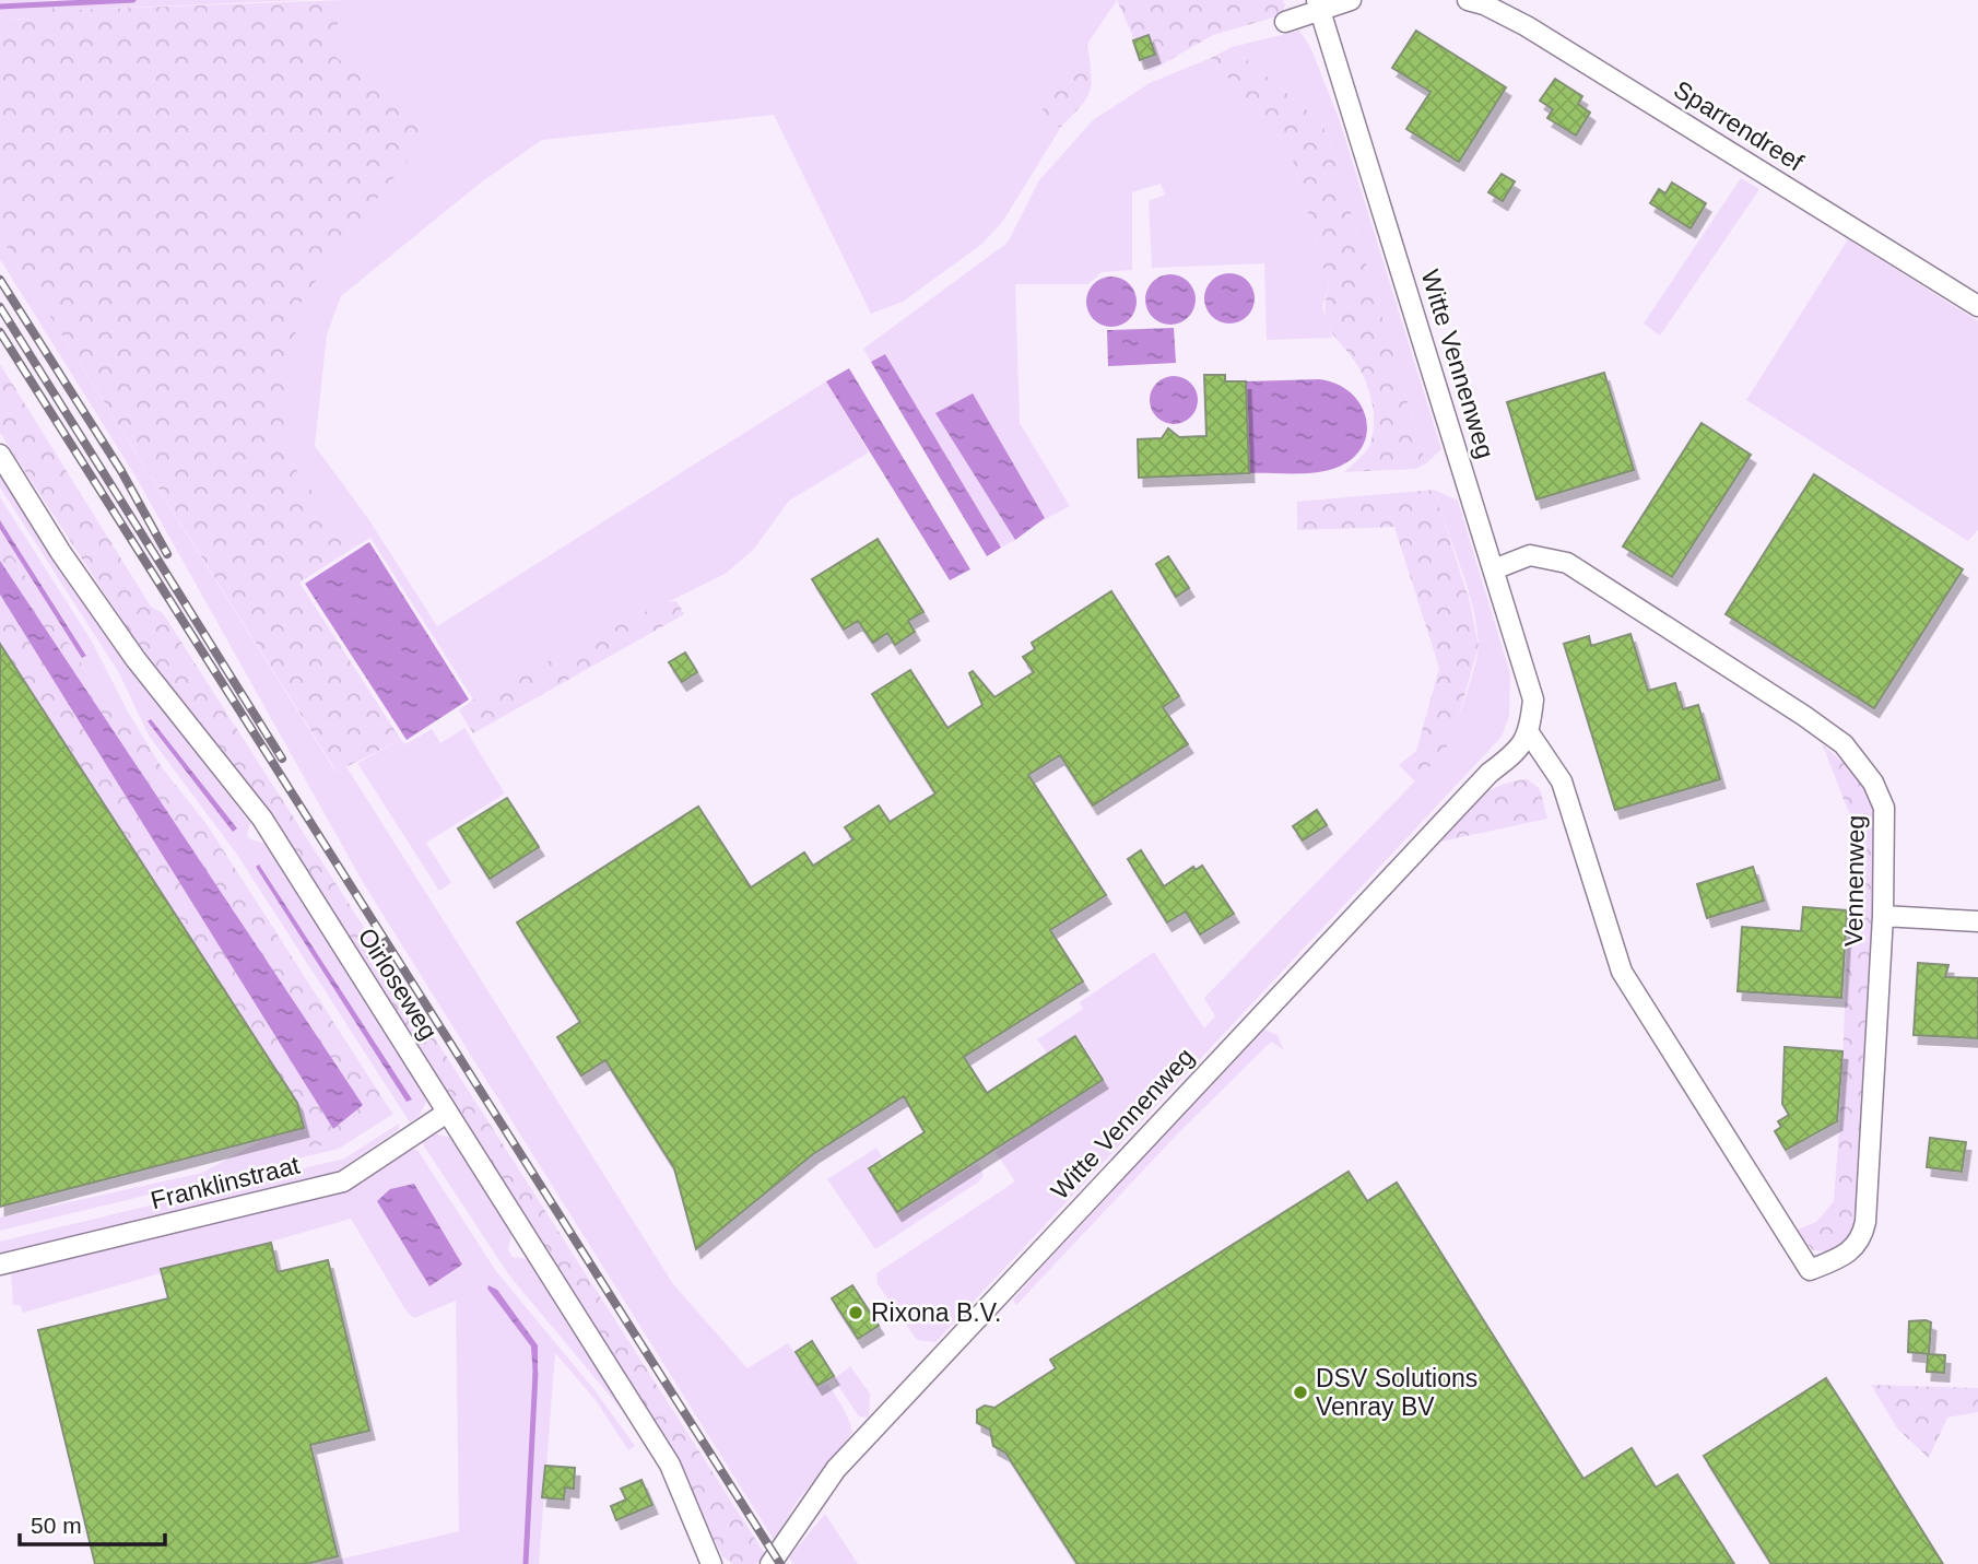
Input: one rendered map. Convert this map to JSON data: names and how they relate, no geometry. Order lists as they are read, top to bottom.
{
  "streets": {
    "street": [
      "Sparrendreef",
      "Witte Vennenweg",
      "Vennenweg",
      "Oirloseweg",
      "Franklinstraat"
    ]
  },
  "crossings": [
    ["Witte Vennenweg", "Vennenweg"],
    ["Oirloseweg", "Franklinstraat"]
  ],
  "places": ["Rixona B.V.", "DSV Solutions Venray BV"],
  "scale_bar": "50 m"
}
